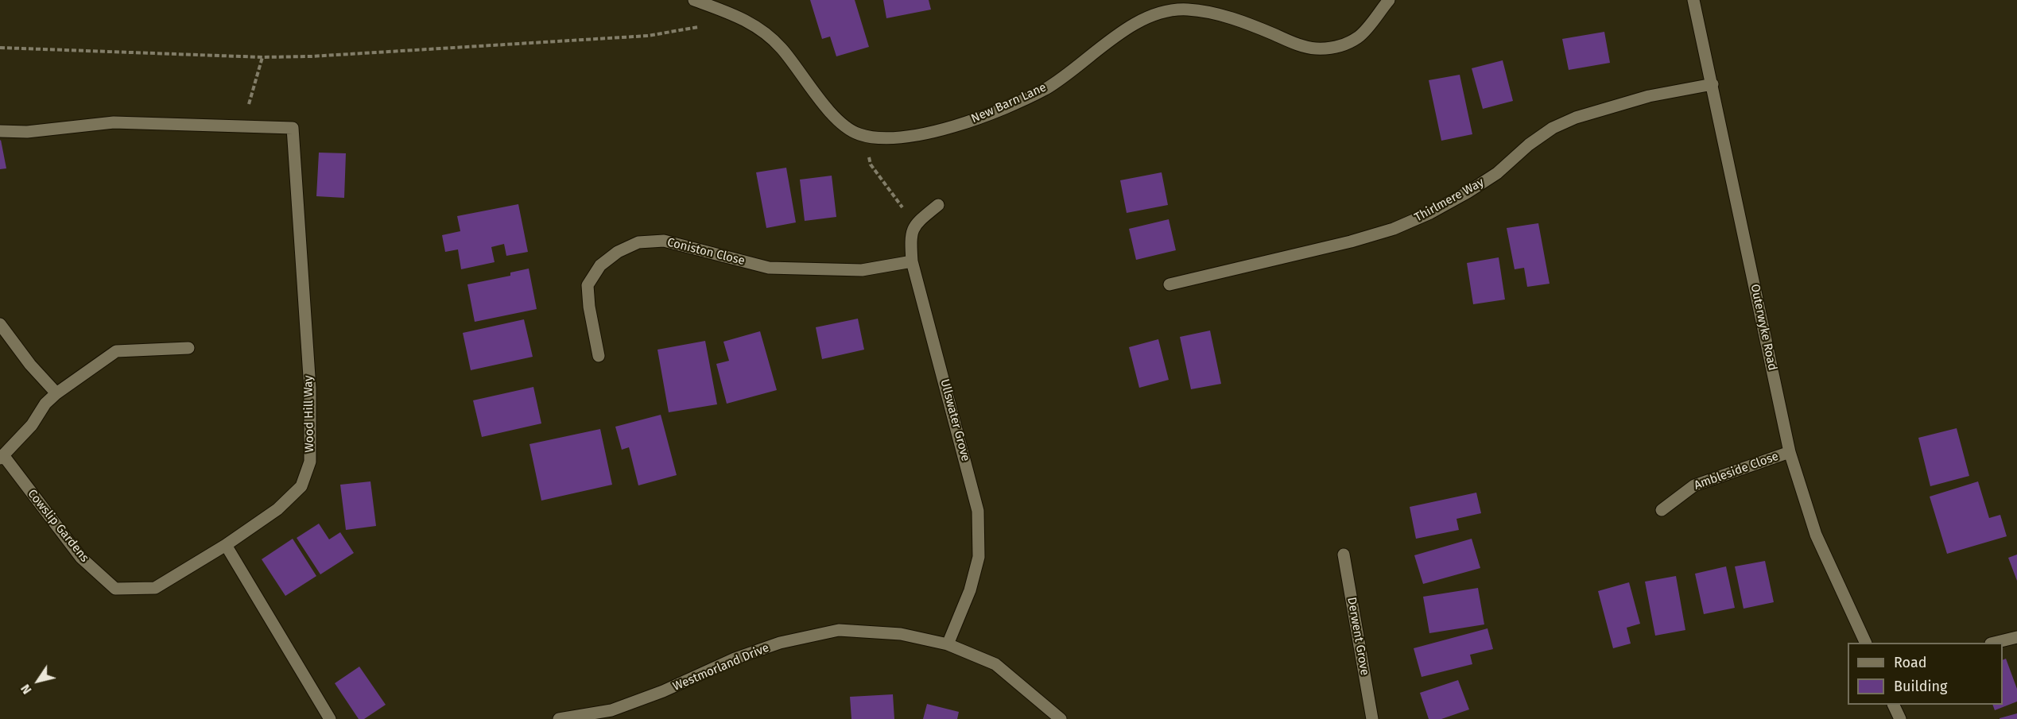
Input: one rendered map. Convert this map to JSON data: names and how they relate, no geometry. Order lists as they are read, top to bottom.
{
  "streets": {
    "street": [
      "New Barn Lane",
      "Thirlmere Way",
      "Coniston Close",
      "Outerwyke Road",
      "Wood Hill Way",
      "Ullswater Grove",
      "Ambleside Close",
      "Cowslip Gardens",
      "Derwent Grove",
      "Westmorland Drive"
    ]
  },
  "crossings": [
    ["Thirlmere Way", "Outerwyke Road"],
    ["Coniston Close", "Ullswater Grove"],
    ["Outerwyke Road", "Ambleside Close"],
    ["Wood Hill Way", "Cowslip Gardens"],
    ["Ullswater Grove", "Westmorland Drive"]
  ],
  "legend": ["Road", "Building"],
  "north": "bottom left"
}
